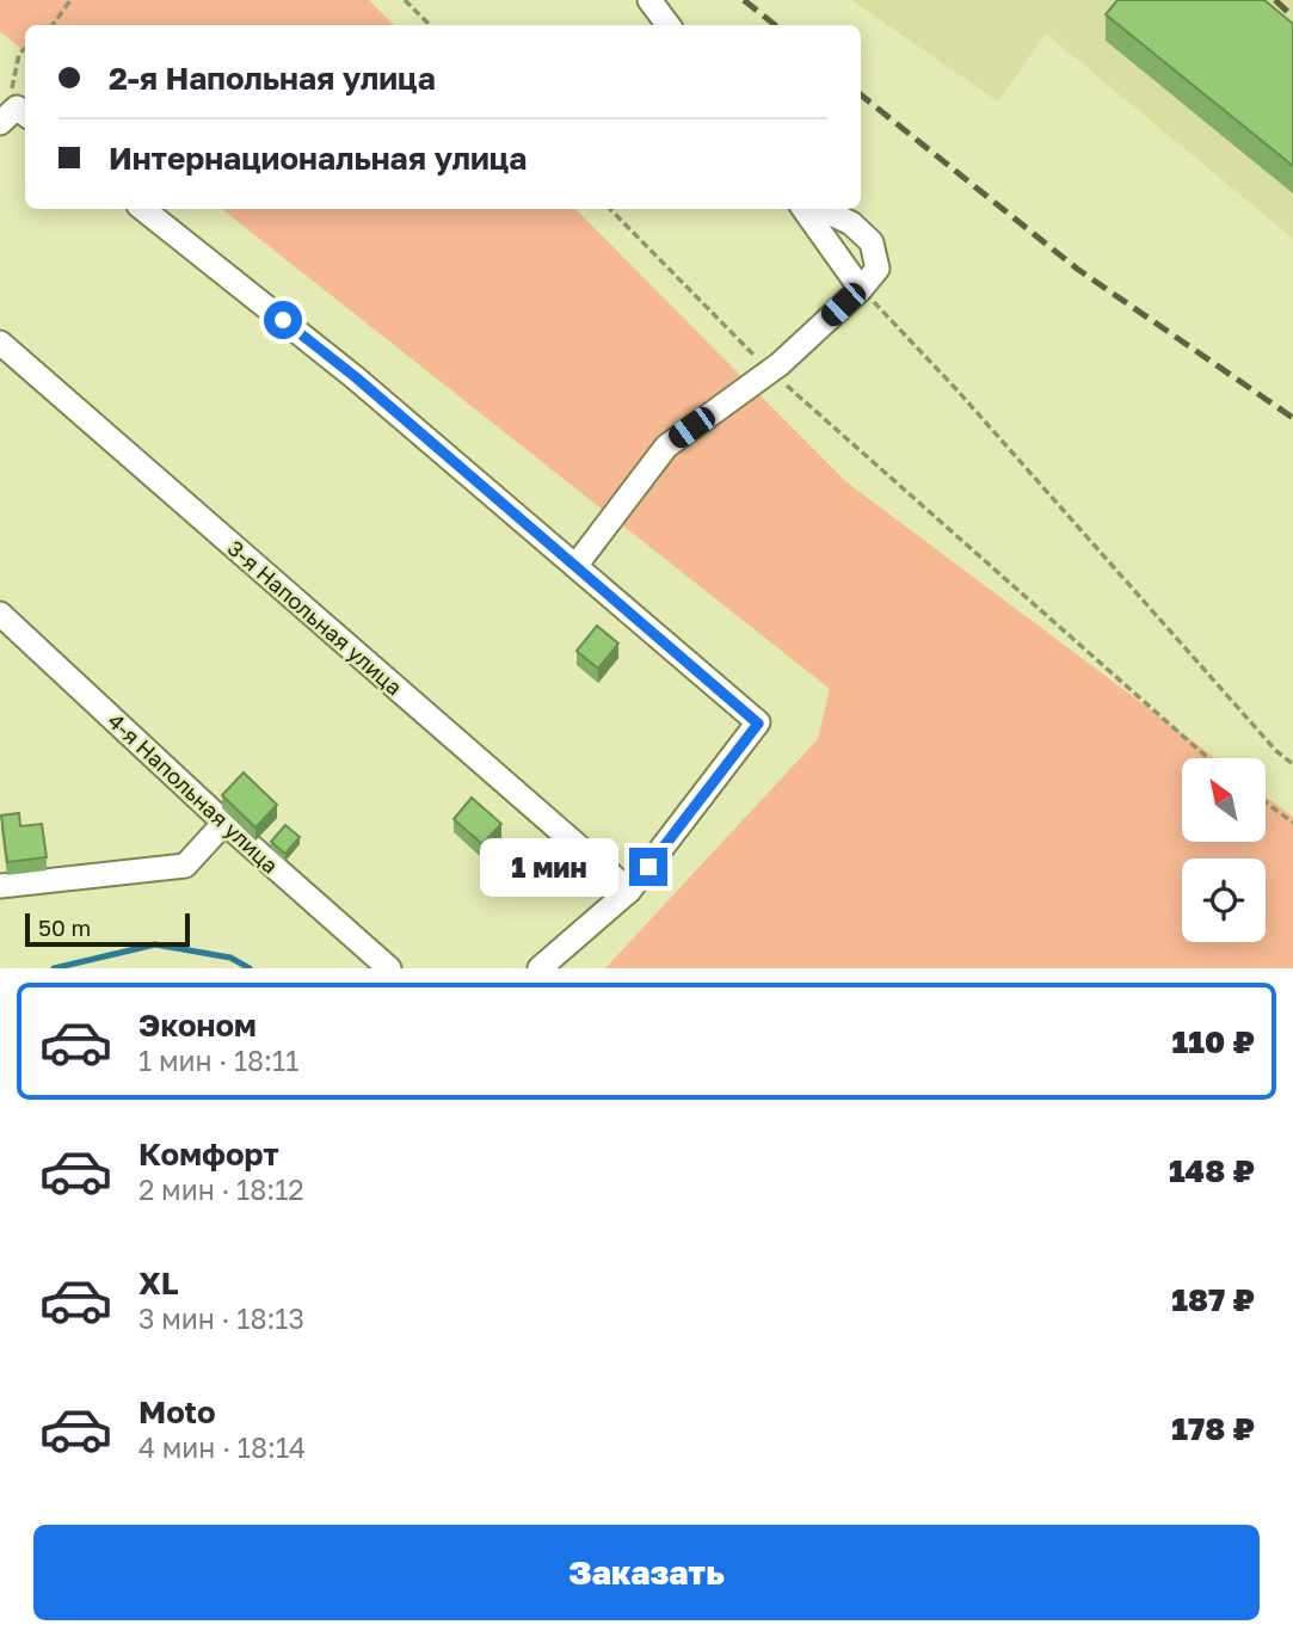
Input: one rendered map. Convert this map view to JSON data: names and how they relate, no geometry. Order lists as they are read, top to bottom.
{
  "streets": {
    "street": ["3-я Напольная улица", "4-я Напольная улица"]
  },
  "scale_bar": "50 m",
  "north": "top left",
  "page": {
    "banner": ["2-я Напольная улица", "Интернациональная улица"],
    "bubble": "1 мин",
    "scale": "50 m",
    "list": [
      {
        "name": "Эконом",
        "note": "1 мин · 18:11",
        "value": "110 ₽"
      },
      {
        "name": "Комфорт",
        "note": "2 мин · 18:12",
        "value": "148 ₽"
      },
      {
        "name": "XL",
        "note": "3 мин · 18:13",
        "value": "187 ₽"
      },
      {
        "name": "Moto",
        "note": "4 мин · 18:14",
        "value": "178 ₽"
      }
    ],
    "buttons": "Заказать"
  }
}
